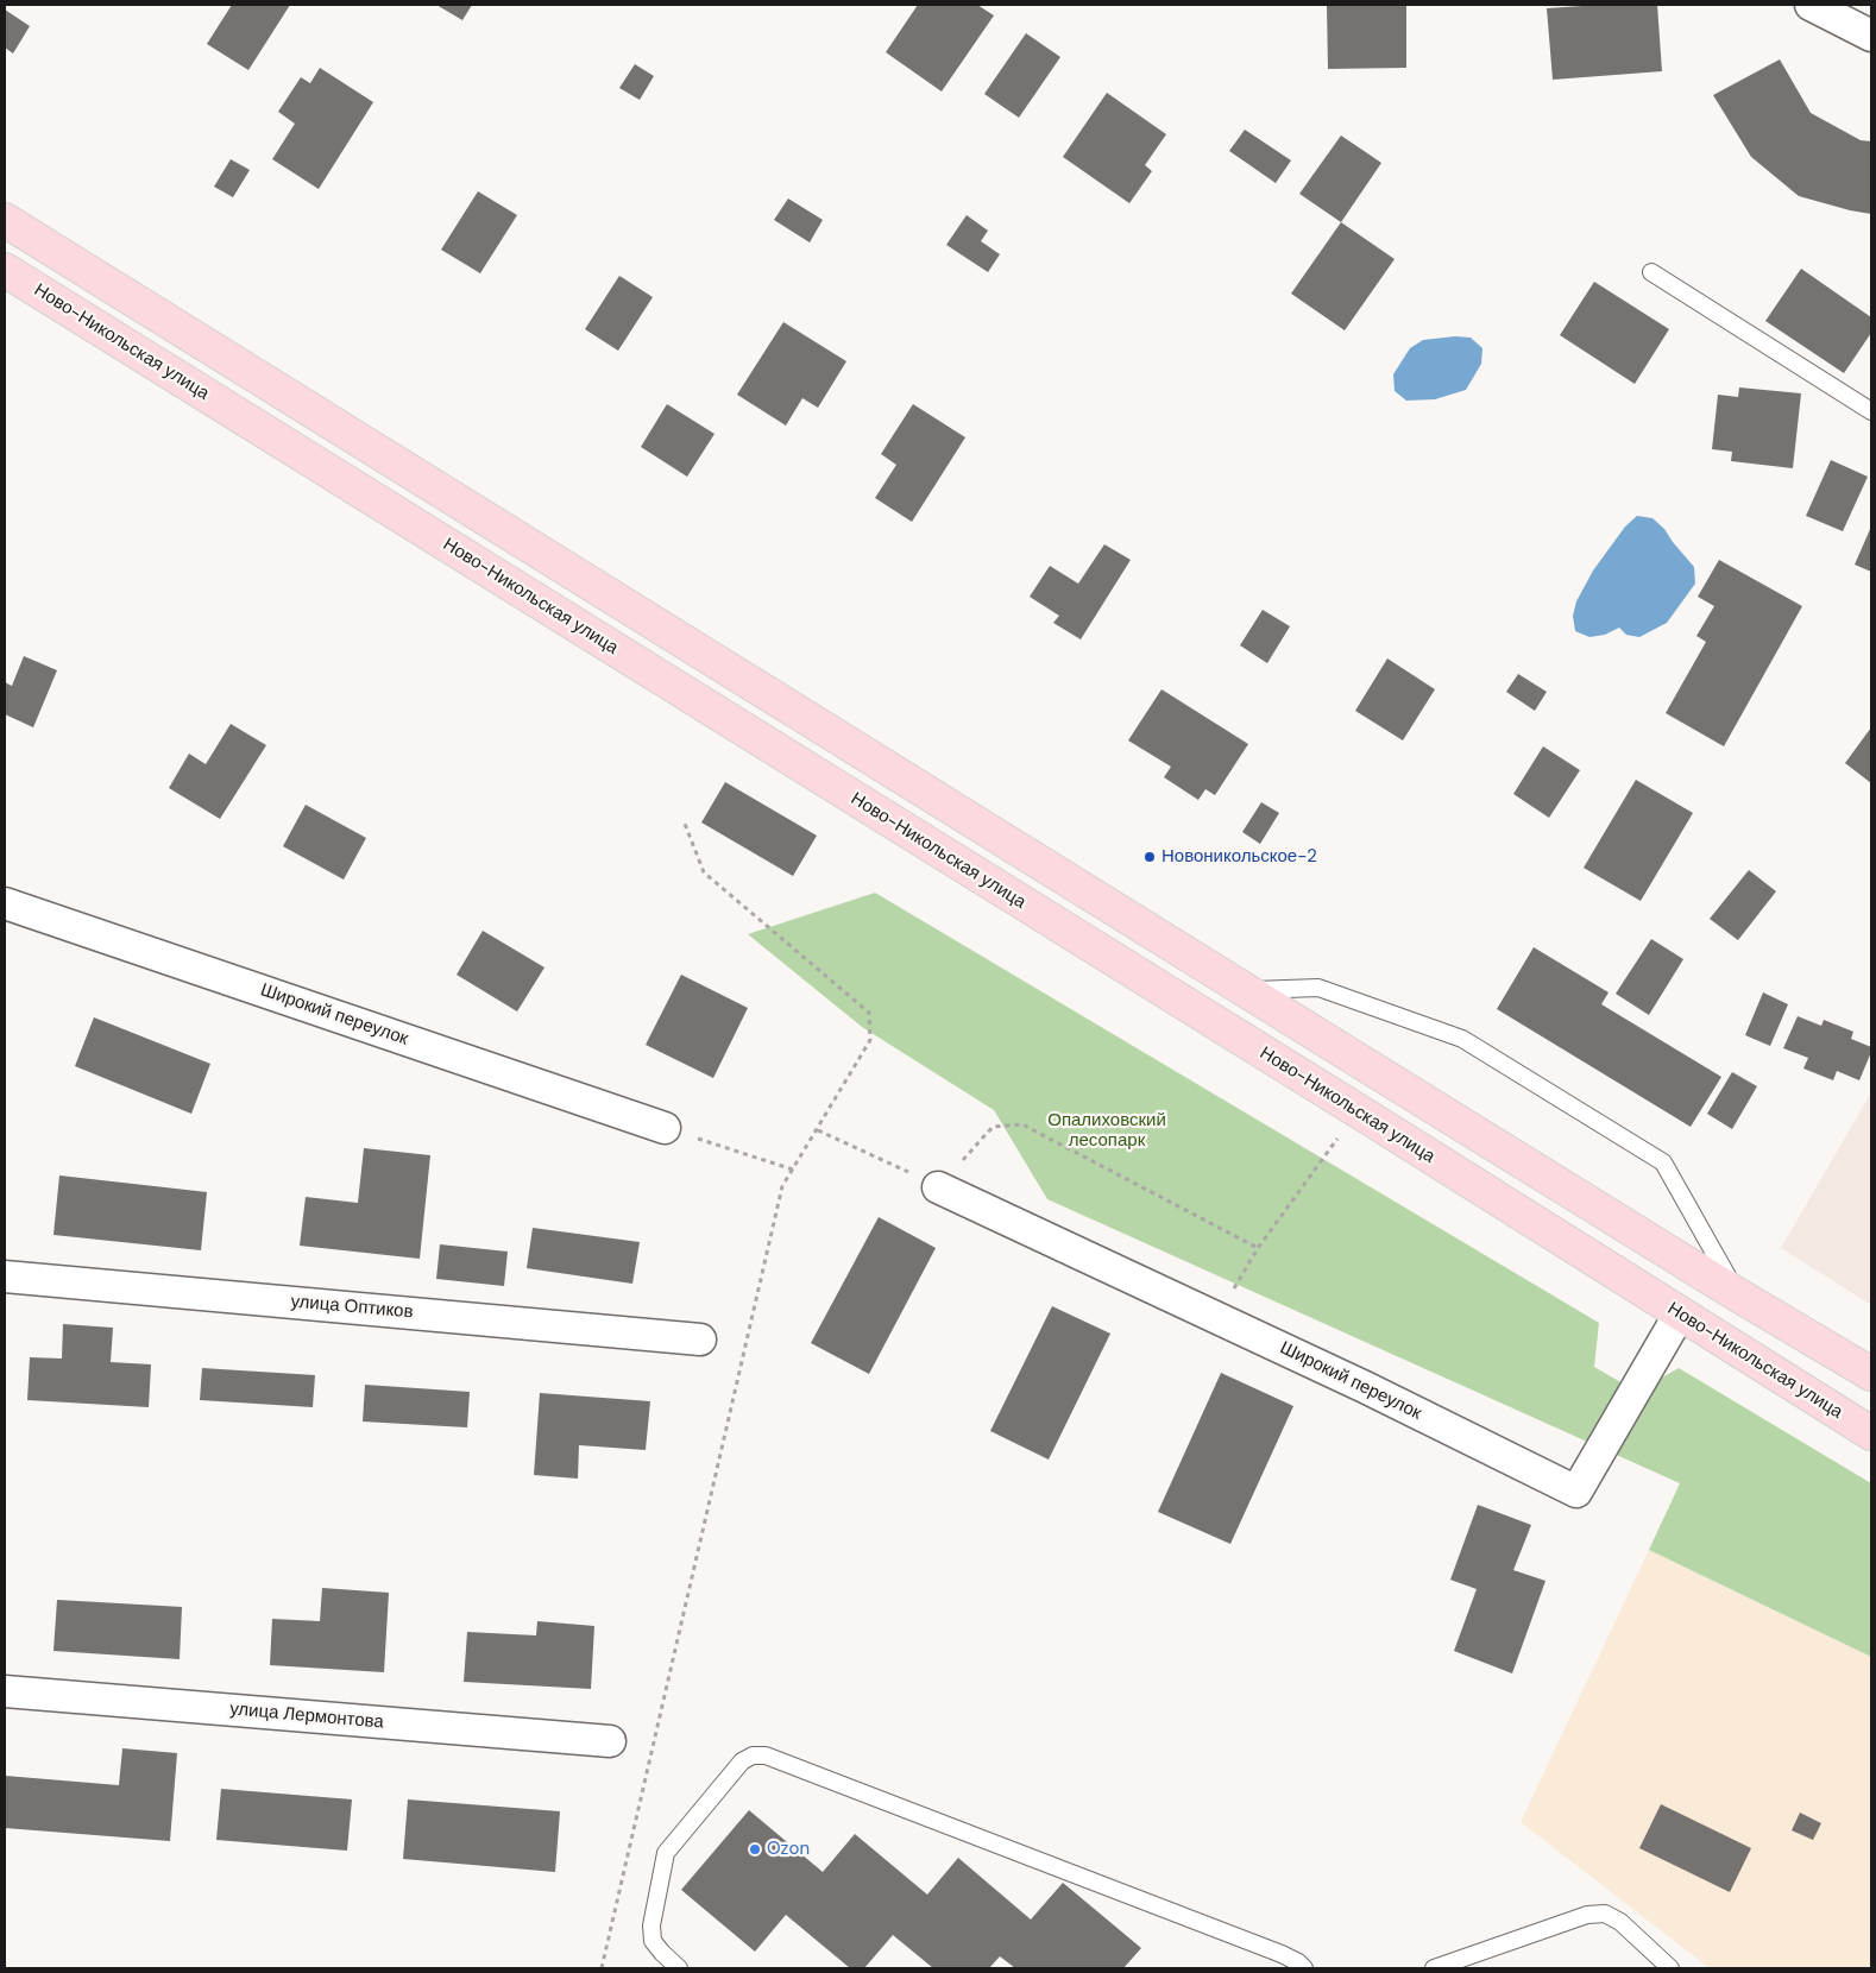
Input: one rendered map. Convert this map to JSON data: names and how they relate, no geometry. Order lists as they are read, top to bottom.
{
  "streets": {
    "main road": ["Ново-Никольская улица"],
    "street": ["Широкий переулок", "улица Оптиков", "улица Лермонтова"]
  },
  "crossings": [
    ["Ново-Никольская улица", "Широкий переулок"]
  ],
  "parks": ["Опалиховский лесопарк"],
  "places": ["Новоникольское-2", "Ozon"]
}
